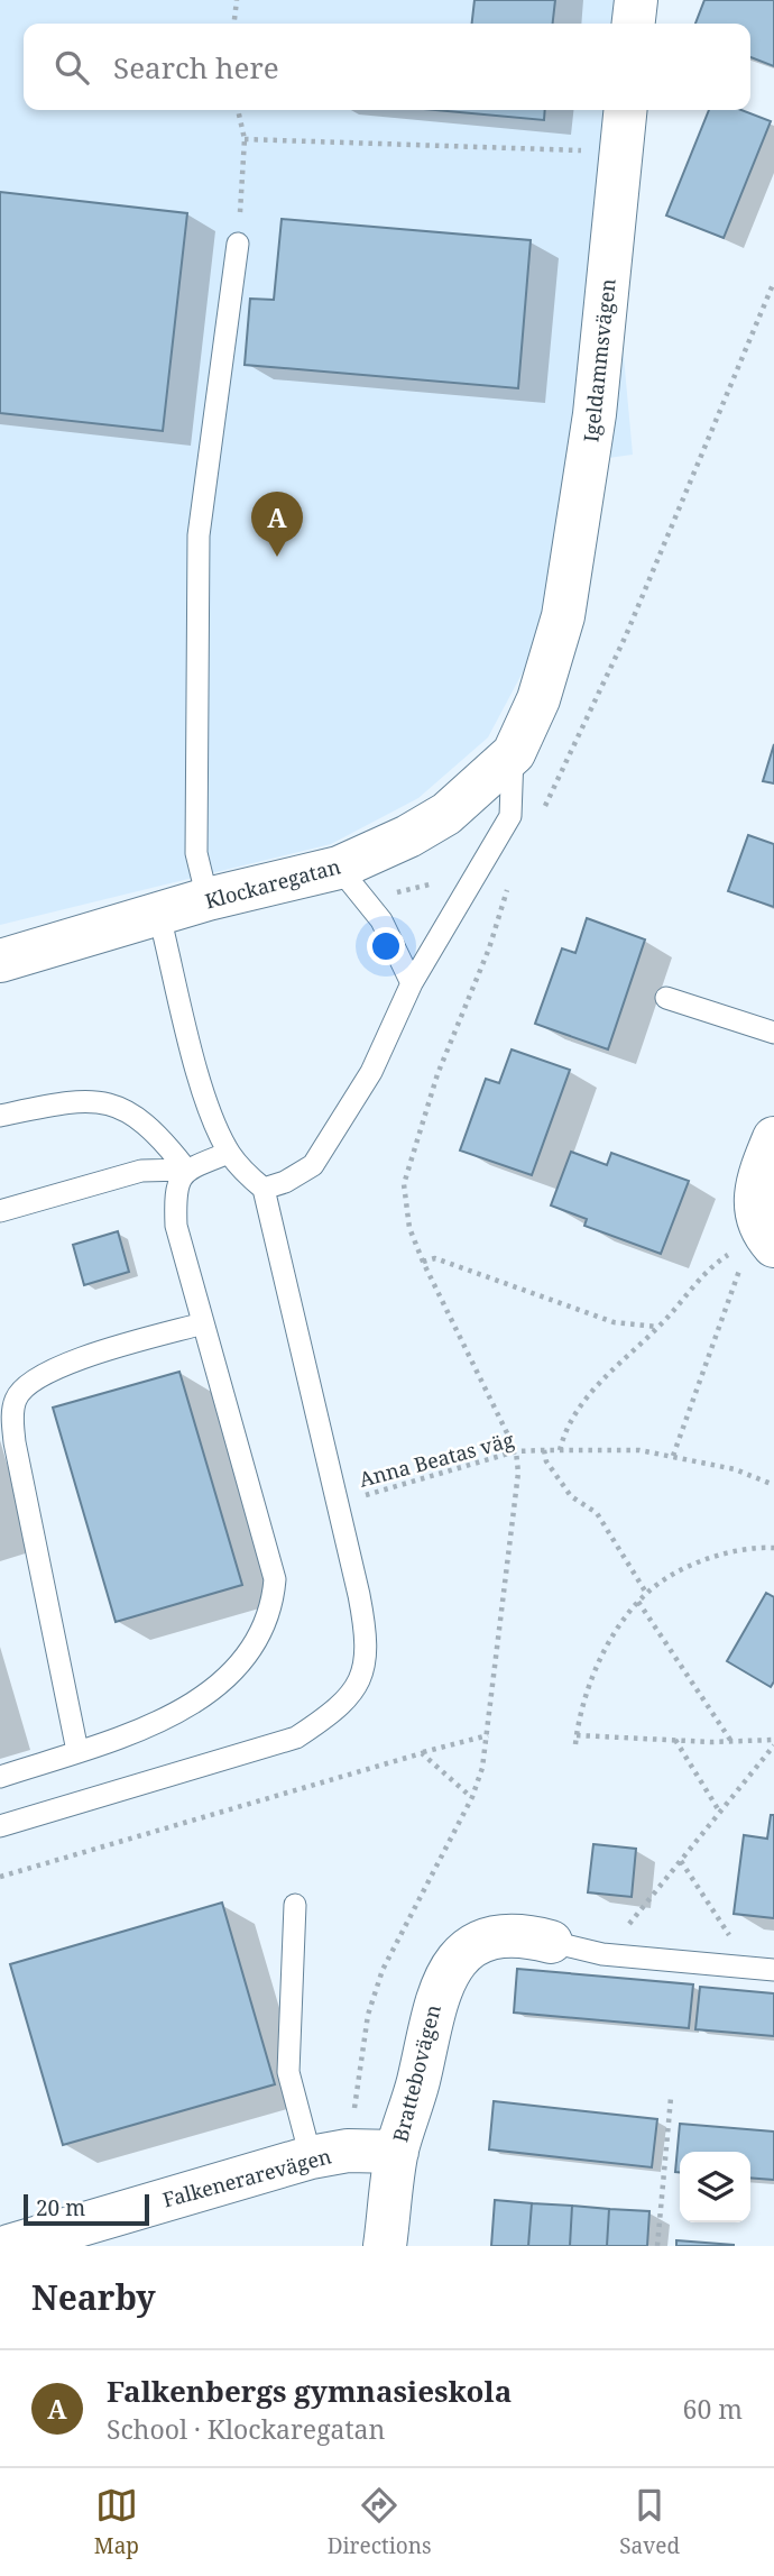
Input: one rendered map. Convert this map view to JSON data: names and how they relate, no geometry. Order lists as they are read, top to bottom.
{
  "streets": {
    "street": [
      "Igeldammsvägen",
      "Klockaregatan",
      "Brattebovägen",
      "Falkenerarevägen"
    ],
    "path": ["Anna Beatas väg"]
  },
  "crossings": [
    ["Igeldammsvägen", "Klockaregatan"],
    ["Brattebovägen", "Falkenerarevägen"]
  ],
  "scale_bar": "20 m",
  "page": {
    "search": "Search here",
    "pins": "A",
    "scale": "20 m",
    "heading": "Nearby",
    "list": [
      {
        "mark": "A",
        "name": "Falkenbergs gymnasieskola",
        "note": "School · Klockaregatan",
        "value": "60 m"
      }
    ],
    "nav": ["Map", "Directions", "Saved"]
  }
}
